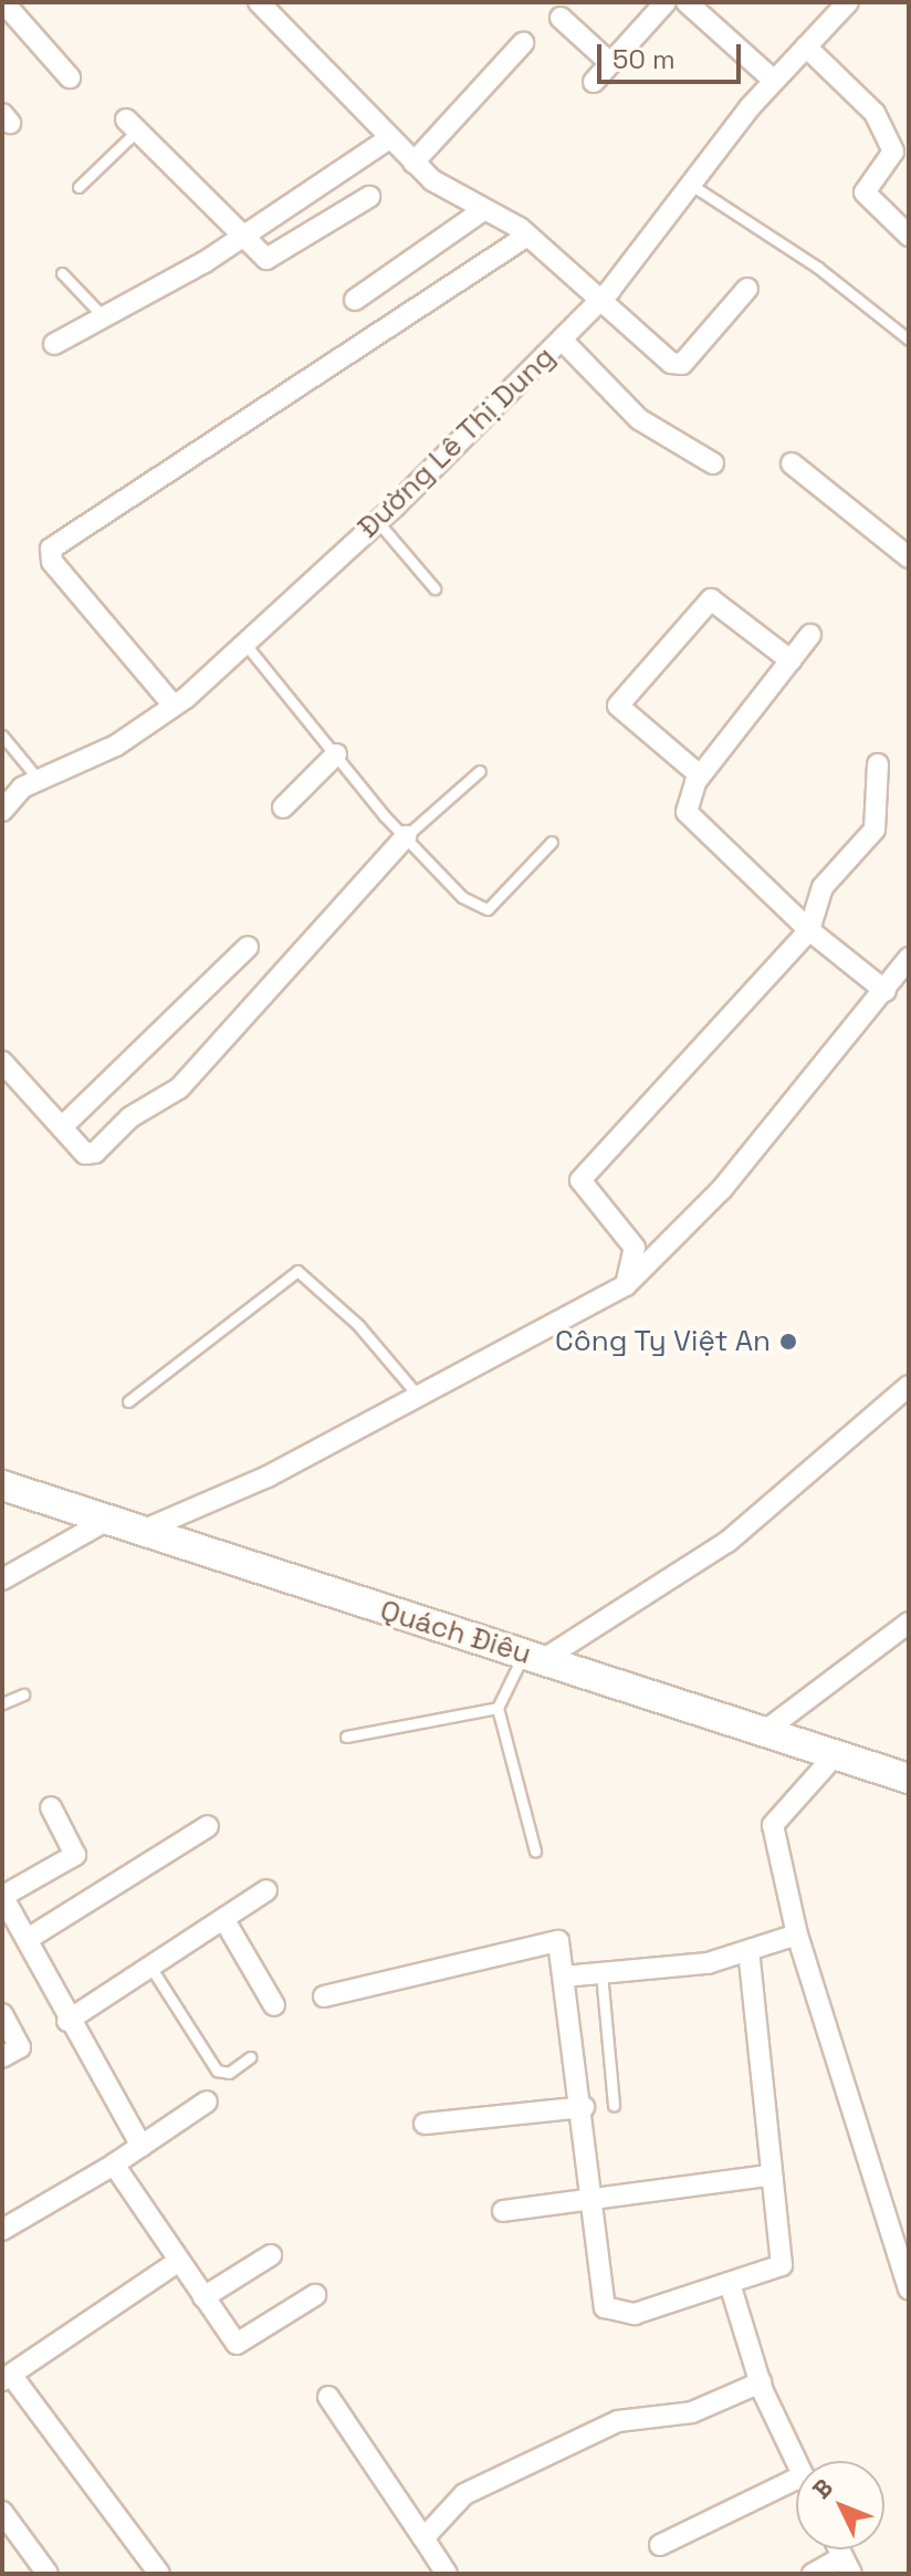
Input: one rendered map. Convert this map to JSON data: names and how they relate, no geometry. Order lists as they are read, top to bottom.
{
  "streets": {
    "main road": ["Quách Điêu"],
    "street": ["Đường Lê Thị Dung"]
  },
  "places": ["Công Ty Việt An"],
  "scale_bar": "50 m",
  "north": "top left"
}
